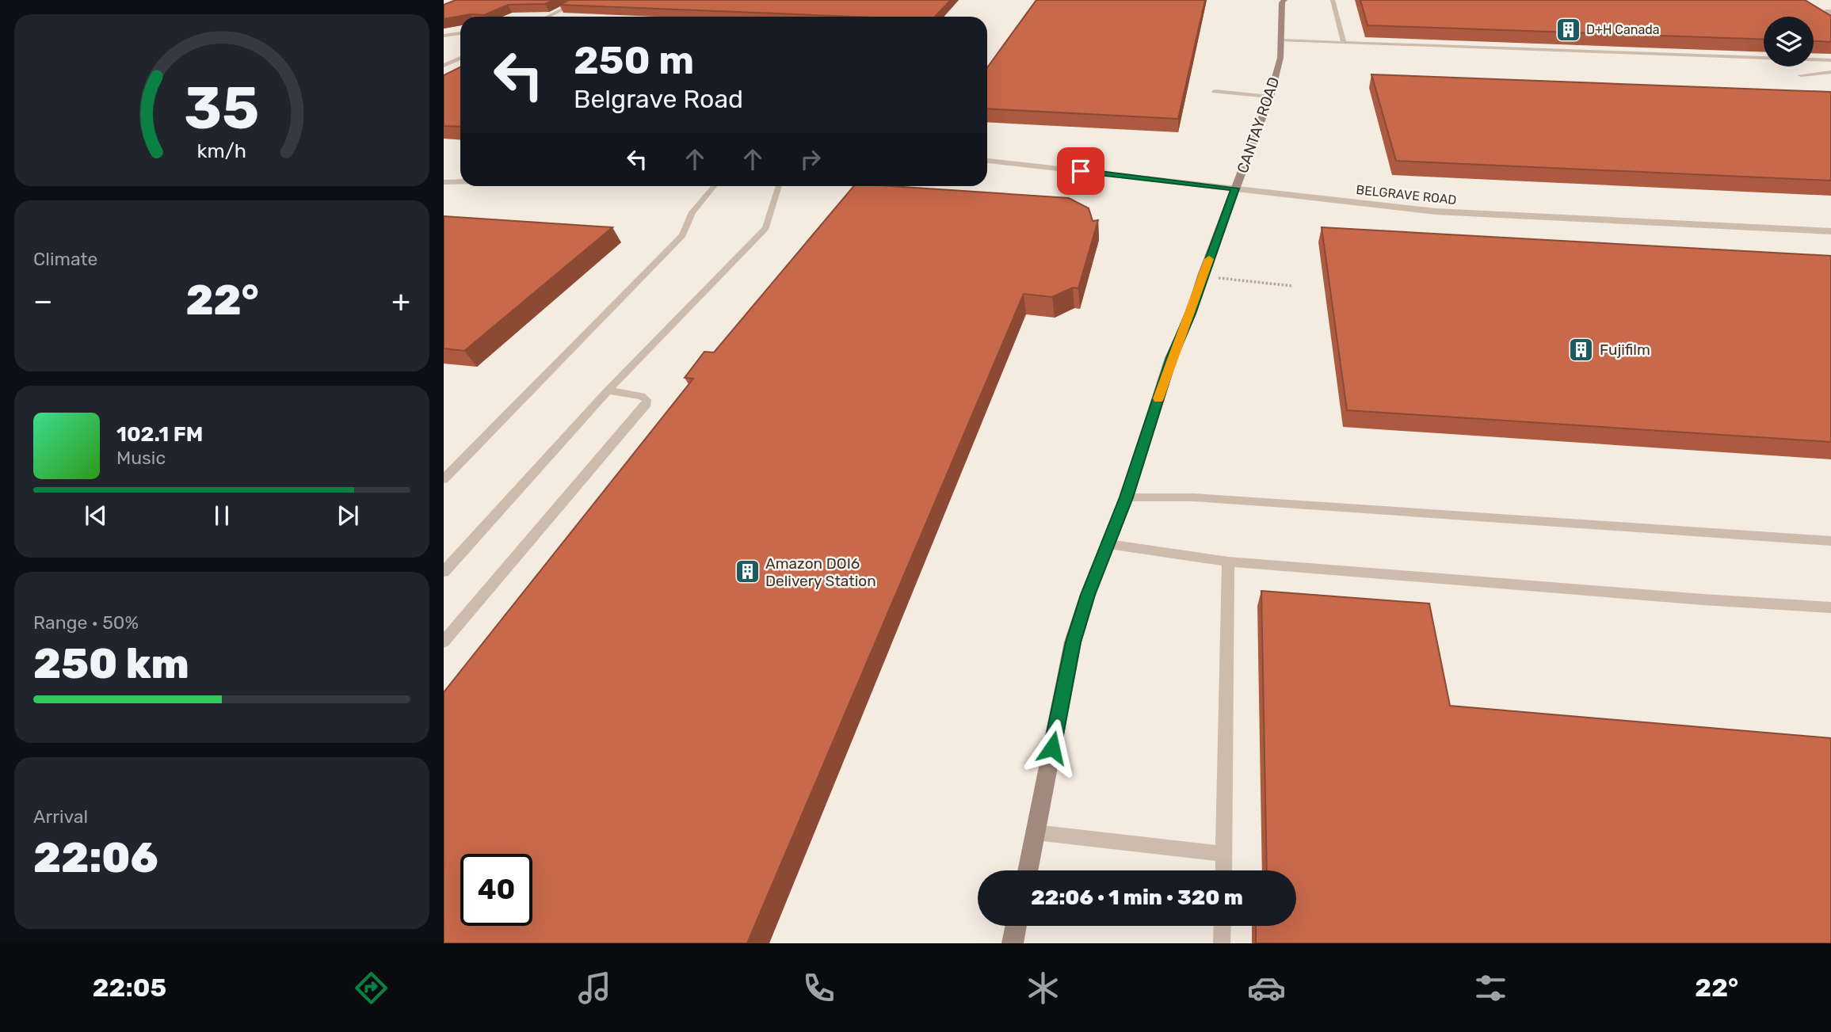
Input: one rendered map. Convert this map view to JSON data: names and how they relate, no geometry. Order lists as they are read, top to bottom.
{
  "streets": {
    "street": ["CANTAY ROAD", "BELGRAVE ROAD"]
  },
  "crossings": [
    ["CANTAY ROAD", "BELGRAVE ROAD"]
  ],
  "places": {
    "building": ["D+H Canada", "Fujifilm", "Amazon DOI6 Delivery Station"]
  },
  "page": {
    "turn": ["250 m", "Belgrave Road"],
    "tile": [
      "Climate",
      ["Range · 50%", "250 km"],
      ["Arrival", "22:06"]
    ],
    "heat": ["−", "22°", "+"],
    "song": ["102.1 FM", "Music"],
    "limit": "40",
    "trip": "22:06 · 1 min · 320 m",
    "tabs": ["22:05", "22°"],
    "gauge": ["35", "km/h"]
  }
}
